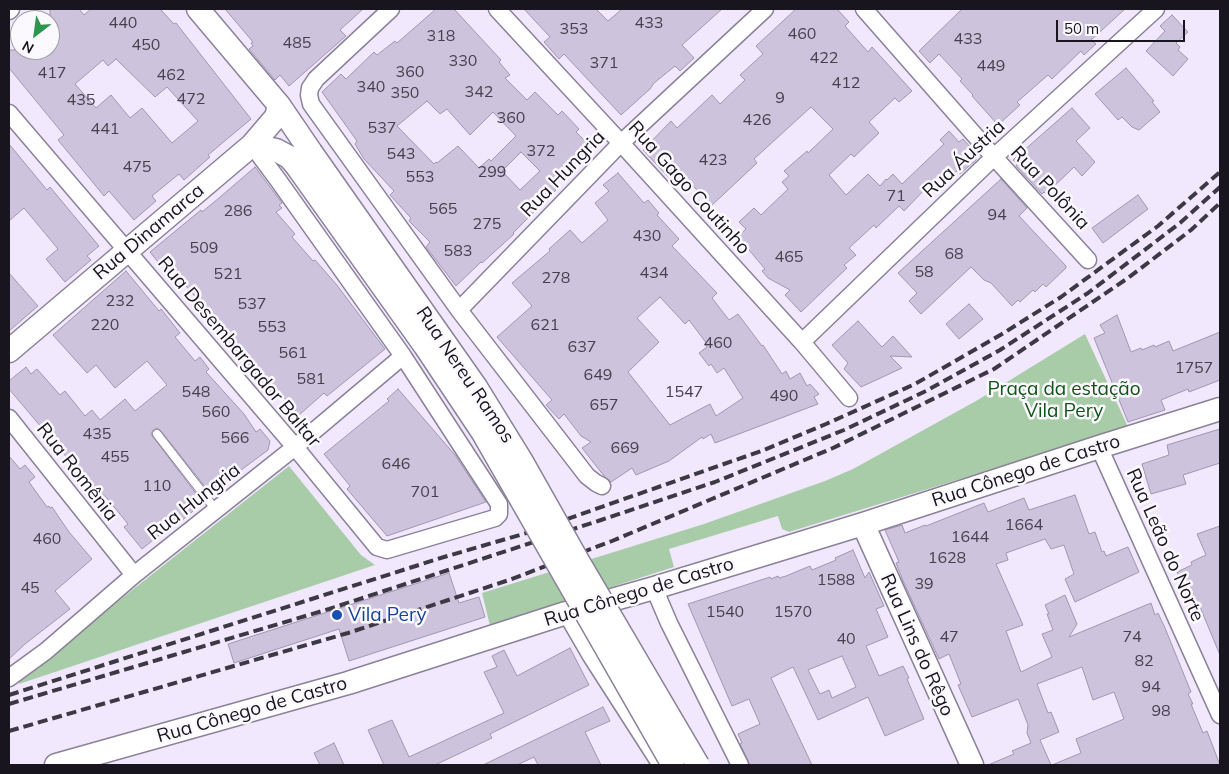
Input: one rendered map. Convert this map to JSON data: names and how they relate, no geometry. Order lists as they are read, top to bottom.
{
  "streets": {
    "street": [
      "Rua Áustria",
      "Rua Hungria",
      "Rua Gago Coutinho",
      "Rua Polônia",
      "Rua Dinamarca",
      "Rua Desembargador Baltar",
      "Rua Nereu Ramos",
      "Rua Cônego de Castro",
      "Rua Romênia",
      "Rua Leão do Norte",
      "Rua Lins do Rêgo"
    ]
  },
  "crossings": [
    ["Rua Áustria", "Rua Gago Coutinho"],
    ["Rua Áustria", "Rua Polônia"],
    ["Rua Hungria", "Rua Gago Coutinho"],
    ["Rua Hungria", "Rua Desembargador Baltar"],
    ["Rua Hungria", "Rua Nereu Ramos"],
    ["Rua Hungria", "Rua Romênia"],
    ["Rua Dinamarca", "Rua Desembargador Baltar"],
    ["Rua Dinamarca", "Rua Nereu Ramos"],
    ["Rua Cônego de Castro", "Rua Leão do Norte"],
    ["Rua Cônego de Castro", "Rua Lins do Rêgo"]
  ],
  "parks": ["Praça da estação Vila Pery"],
  "places": ["Vila Pery"],
  "house_numbers": [
    "440",
    "433",
    "353",
    "460",
    "318",
    "433",
    "485",
    "450",
    "422",
    "330",
    "371",
    "449",
    "360",
    "417",
    "462",
    "412",
    "340",
    "342",
    "350",
    "9",
    "472",
    "435",
    "360",
    "426",
    "537",
    "441",
    "372",
    "543",
    "423",
    "475",
    "299",
    "553",
    "71",
    "565",
    "286",
    "94",
    "275",
    "430",
    "509",
    "583",
    "68",
    "465",
    "58",
    "434",
    "521",
    "278",
    "232",
    "537",
    "220",
    "621",
    "553",
    "460",
    "637",
    "561",
    "1757",
    "649",
    "581",
    "548",
    "1547",
    "490",
    "657",
    "560",
    "435",
    "566",
    "669",
    "455",
    "646",
    "110",
    "701",
    "1664",
    "1644",
    "460",
    "1628",
    "1588",
    "39",
    "45",
    "1540",
    "1570",
    "47",
    "74",
    "40",
    "82",
    "94",
    "98"
  ],
  "scale_bar": "50 m",
  "north": "bottom left"
}
